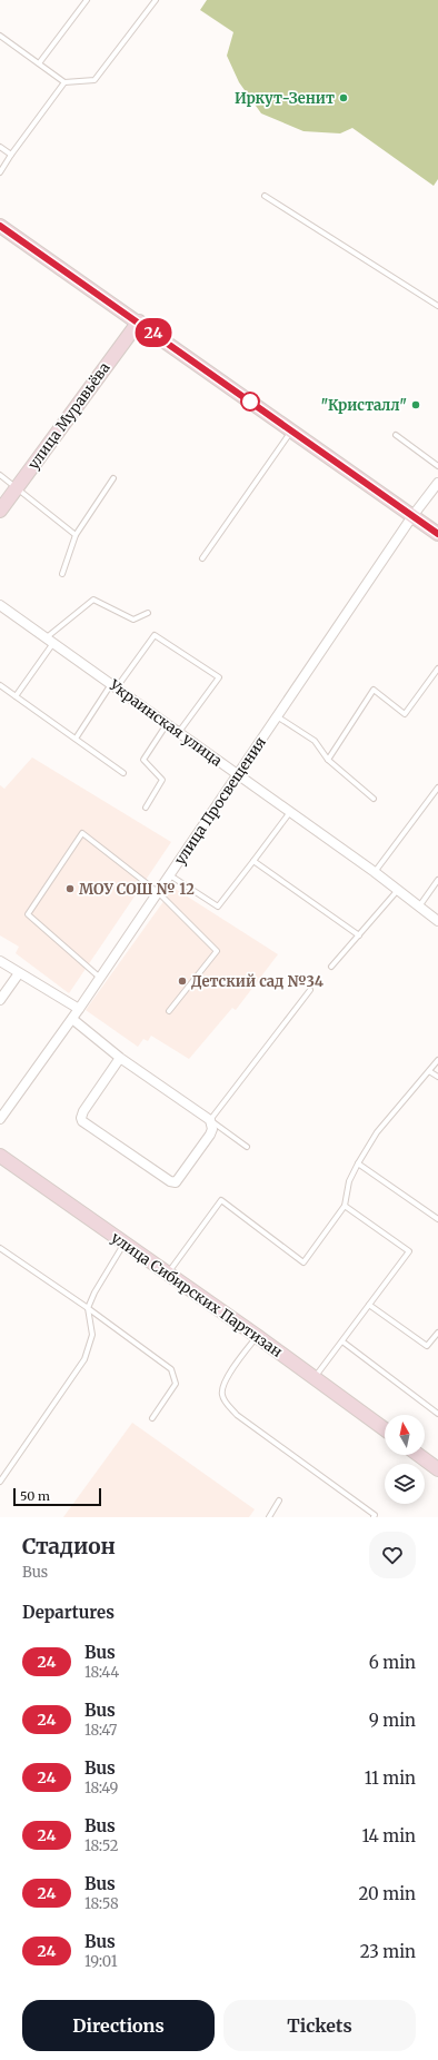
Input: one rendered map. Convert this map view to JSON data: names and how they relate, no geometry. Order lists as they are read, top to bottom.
{
  "streets": {
    "street": [
      "улица Муравьёва",
      "Украинская улица",
      "улица Просвещения",
      "улица Сибирских Партизан"
    ]
  },
  "crossings": [
    ["Украинская улица", "улица Просвещения"]
  ],
  "places": [
    "Иркут-Зенит",
    "\"Кристалл\"",
    "МОУ СОШ № 12",
    "Детский сад №34"
  ],
  "lines": ["bus line 24"],
  "scale_bar": "50 m",
  "north": "top",
  "page": {
    "on_map": "24",
    "scale": "50 m",
    "heading": [
      ["Стадион", "Bus"],
      "Departures"
    ],
    "list": [
      {
        "mark": "24",
        "name": "Bus",
        "note": "18:44",
        "value": "6 min"
      },
      {
        "mark": "24",
        "name": "Bus",
        "note": "18:47",
        "value": "9 min"
      },
      {
        "mark": "24",
        "name": "Bus",
        "note": "18:49",
        "value": "11 min"
      },
      {
        "mark": "24",
        "name": "Bus",
        "note": "18:52",
        "value": "14 min"
      },
      {
        "mark": "24",
        "name": "Bus",
        "note": "18:58",
        "value": "20 min"
      },
      {
        "mark": "24",
        "name": "Bus",
        "note": "19:01",
        "value": "23 min"
      }
    ],
    "buttons": ["Directions", "Tickets"]
  }
}
